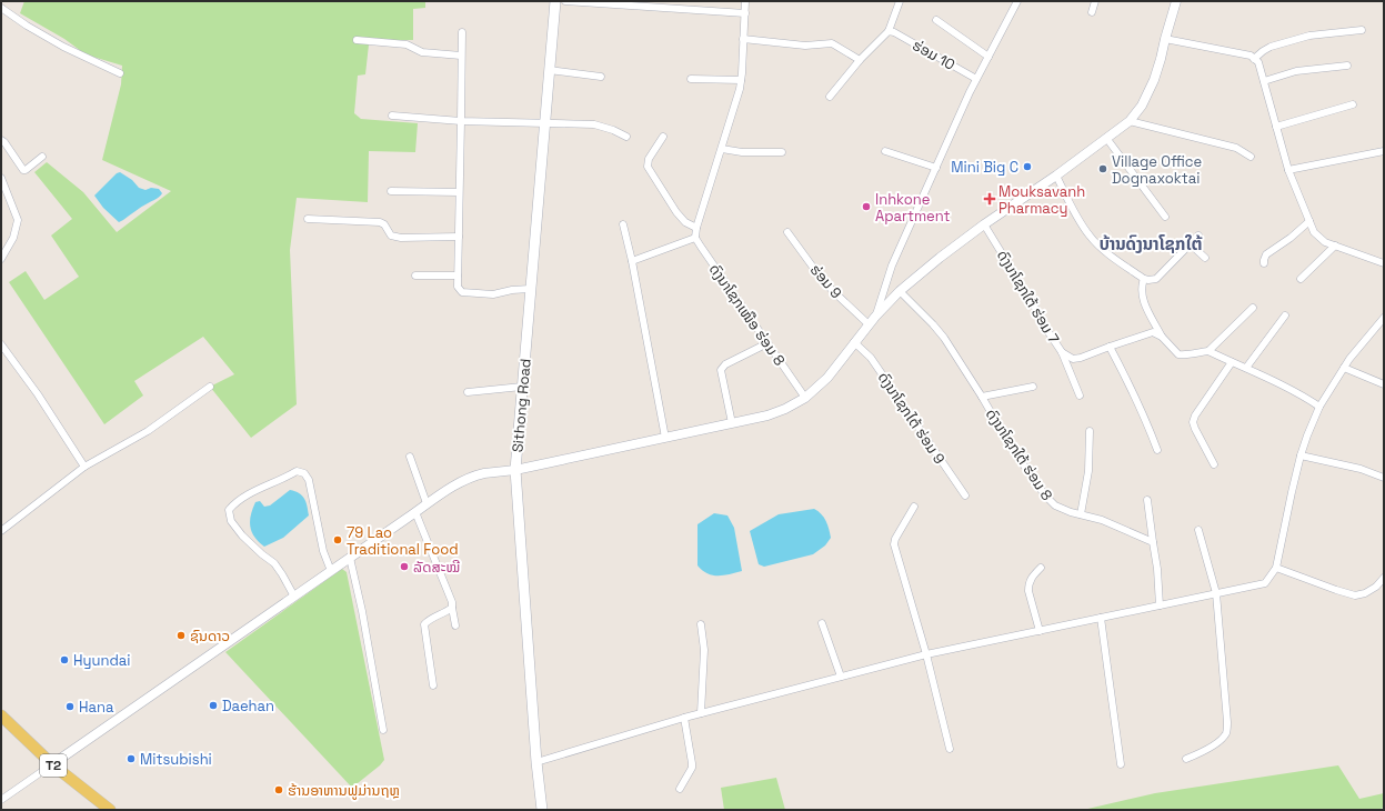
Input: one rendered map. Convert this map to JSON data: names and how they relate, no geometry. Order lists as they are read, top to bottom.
{
  "streets": {
    "main road": ["Sithong Road", "T2"],
    "street": [
      "ຮ່ອມ 10",
      "ຮ່ອມ 9",
      "ດົງນາໂຊກໃຕ້ ຮ່ອມ 7",
      "ດົງນາໂຊກເໜືອ ຮ່ອມ 8",
      "ດົງນາໂຊກໄຕ້ ຮ່ອມ 9",
      "ດົງນາໂຊກໃຕ້ ຮ່ອມ 8"
    ]
  },
  "districts": ["ບ້ານດົງນາໂຊກໃຕ້"],
  "places": {
    "other": [
      "Mini Big C",
      "Village Office Dognaxoktai",
      "Inhkone Apartment",
      "79 Lao Traditional Food",
      "ລັດສະໝີ",
      "ຊົນດາວ",
      "Hyundai",
      "Daehan",
      "Hana",
      "Mitsubishi",
      "ຮ້ານອາຫານຟູມ່ານຖຫຼ"
    ],
    "health": ["Mouksavanh Pharmacy"]
  }
}
